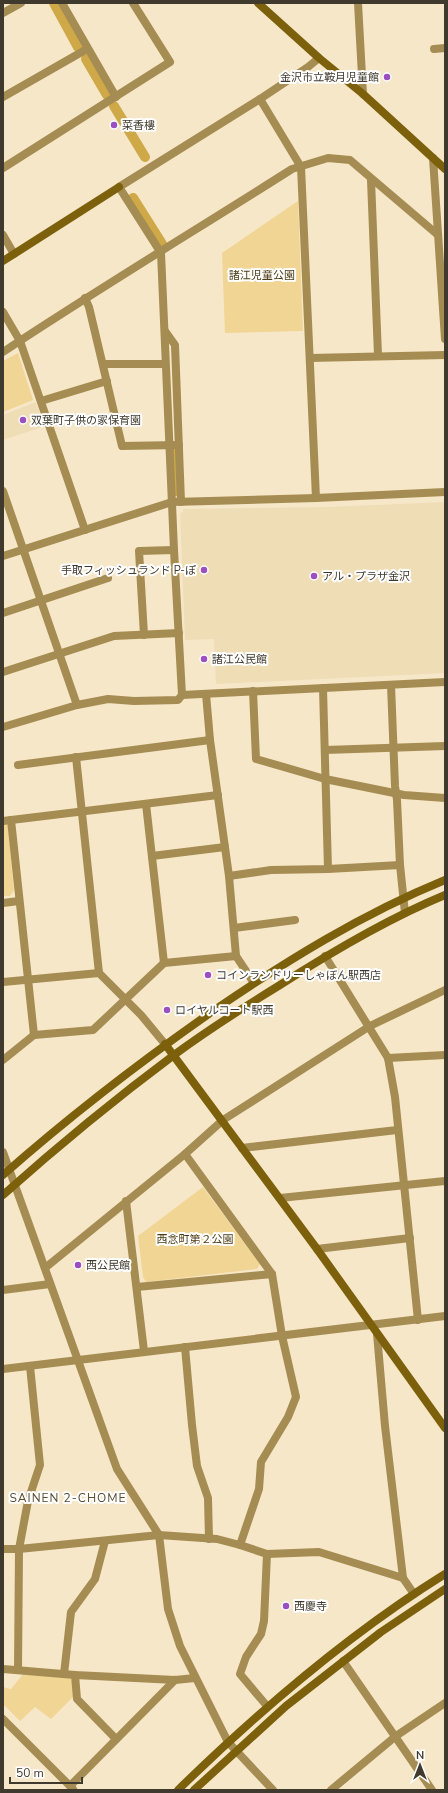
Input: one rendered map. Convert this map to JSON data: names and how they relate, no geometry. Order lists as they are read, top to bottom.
{
  "districts": ["SAINEN 2-CHOME"],
  "parks": ["諸江児童公園", "西念町第２公園"],
  "places": [
    "金沢市立鞍月児童館",
    "菜香樓",
    "双葉町子供の家保育園",
    "手取フィッシュランド P-ぽ",
    "アル・プラザ金沢",
    "諸江公民館",
    "コインランドリーしゃぼん駅西店",
    "ロイヤルコート駅西",
    "西公民館",
    "西慶寺"
  ],
  "scale_bar": "50 m",
  "north": "top"
}
